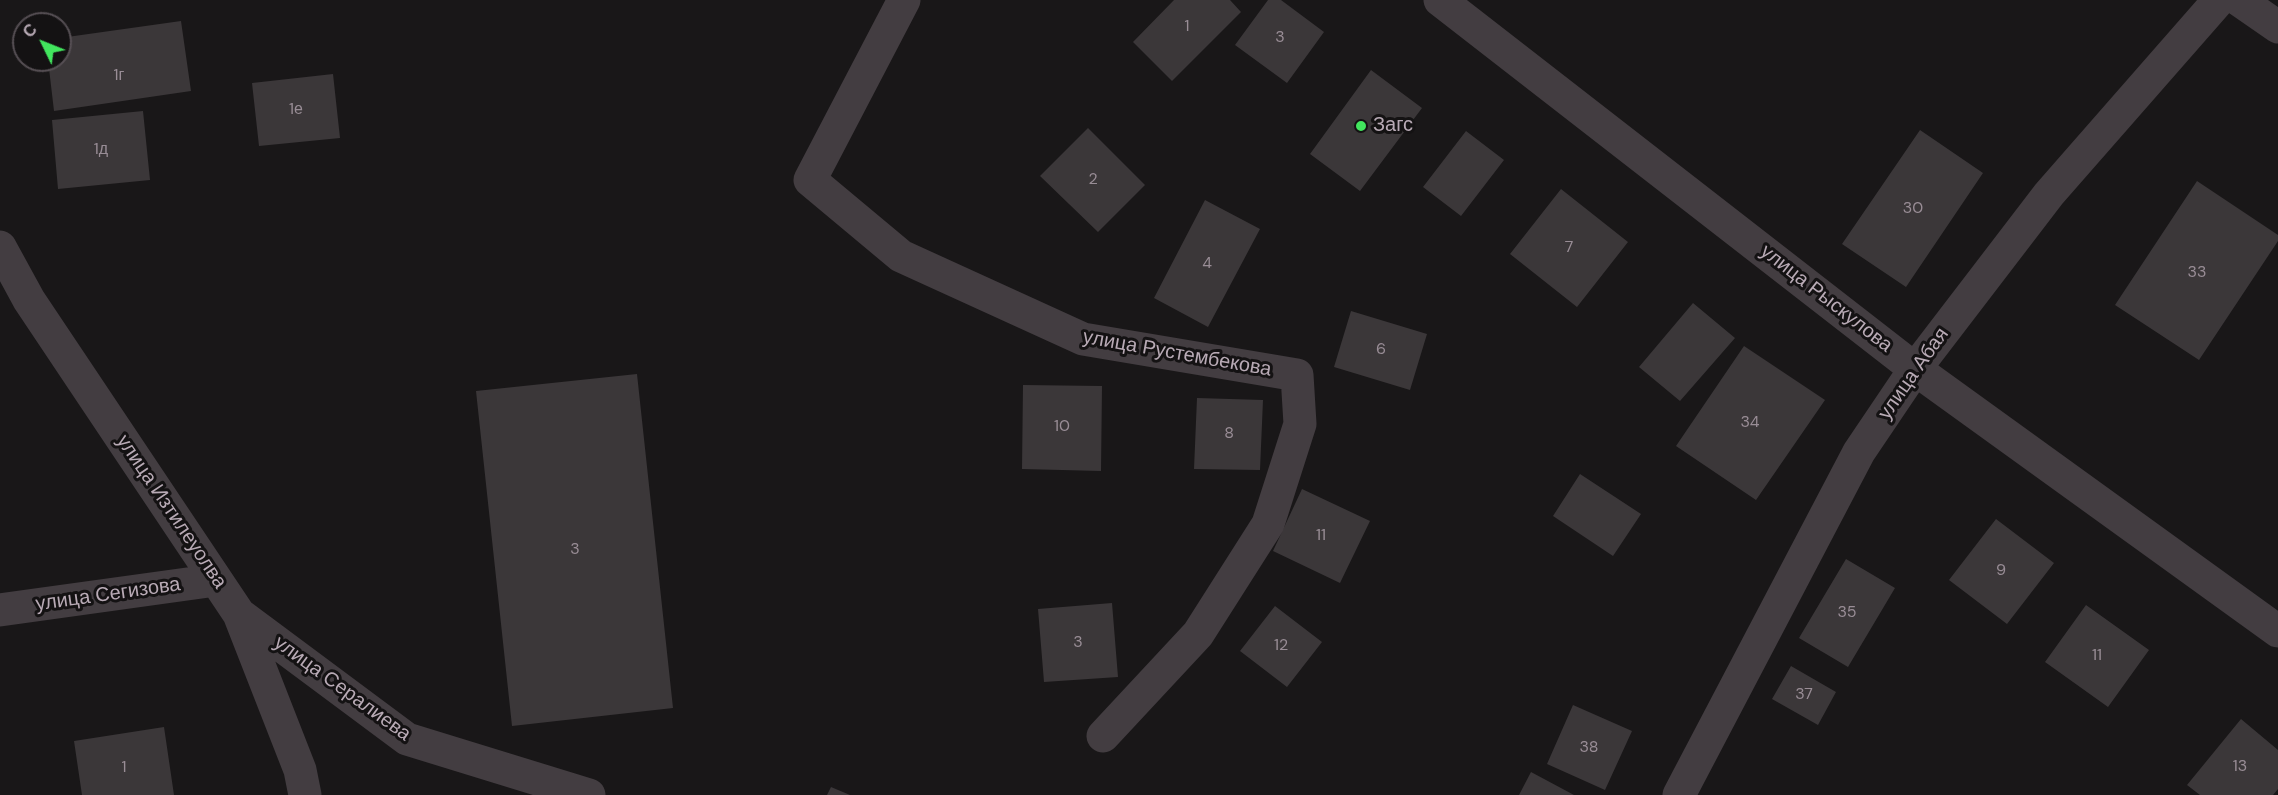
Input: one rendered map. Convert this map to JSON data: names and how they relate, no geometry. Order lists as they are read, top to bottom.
{
  "streets": {
    "street": [
      "улица Рыскулова",
      "улица Рустембекова",
      "улица Абая",
      "улица Изтилеуолва",
      "улица Сегизова",
      "улица Сералиева"
    ]
  },
  "crossings": [
    ["улица Рыскулова", "улица Абая"],
    ["улица Изтилеуолва", "улица Сегизова"],
    ["улица Изтилеуолва", "улица Сералиева"]
  ],
  "places": ["Загс"],
  "house_numbers": [
    "1",
    "3",
    "1г",
    "1е",
    "1д",
    "2",
    "30",
    "7",
    "4",
    "33",
    "6",
    "34",
    "10",
    "8",
    "11",
    "3",
    "9",
    "35",
    "3",
    "12",
    "11",
    "37",
    "38",
    "13",
    "1"
  ],
  "north": "top left"
}
